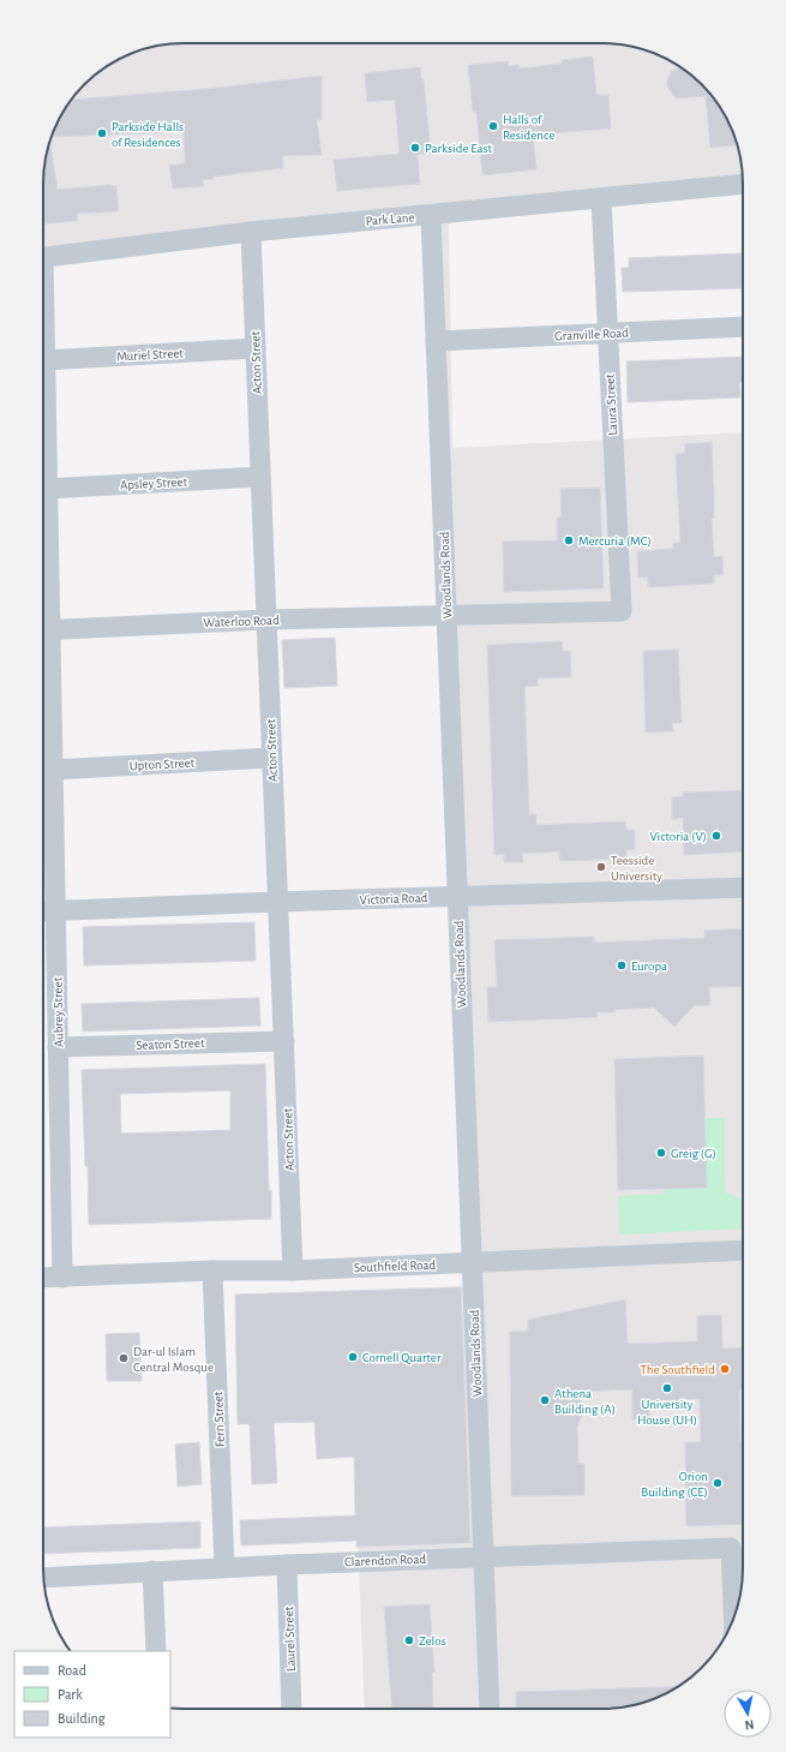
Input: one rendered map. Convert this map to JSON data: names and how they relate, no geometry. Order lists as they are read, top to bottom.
{
  "streets": {
    "street": [
      "Park Lane",
      "Granville Road",
      "Muriel Street",
      "Acton Street",
      "Laura Street",
      "Apsley Street",
      "Woodlands Road",
      "Waterloo Road",
      "Upton Street",
      "Victoria Road",
      "Aubrey Street",
      "Seaton Street",
      "Southfield Road",
      "Fern Street",
      "Clarendon Road",
      "Laurel Street"
    ]
  },
  "crossings": [
    ["Park Lane", "Acton Street"],
    ["Park Lane", "Laura Street"],
    ["Park Lane", "Woodlands Road"],
    ["Granville Road", "Laura Street"],
    ["Granville Road", "Woodlands Road"],
    ["Muriel Street", "Acton Street"],
    ["Muriel Street", "Aubrey Street"],
    ["Acton Street", "Apsley Street"],
    ["Acton Street", "Waterloo Road"],
    ["Acton Street", "Upton Street"],
    ["Acton Street", "Victoria Road"],
    ["Acton Street", "Seaton Street"],
    ["Acton Street", "Southfield Road"],
    ["Laura Street", "Waterloo Road"],
    ["Apsley Street", "Aubrey Street"],
    ["Woodlands Road", "Waterloo Road"],
    ["Woodlands Road", "Victoria Road"],
    ["Woodlands Road", "Southfield Road"],
    ["Woodlands Road", "Clarendon Road"],
    ["Waterloo Road", "Aubrey Street"],
    ["Upton Street", "Aubrey Street"],
    ["Victoria Road", "Aubrey Street"],
    ["Aubrey Street", "Seaton Street"],
    ["Aubrey Street", "Southfield Road"],
    ["Southfield Road", "Fern Street"],
    ["Fern Street", "Clarendon Road"],
    ["Clarendon Road", "Laurel Street"]
  ],
  "places": [
    "Halls of Residence",
    "Parkside Halls of Residences",
    "Parkside East",
    "Mercuria (MC)",
    "Victoria (V)",
    "Teesside University",
    "Europa",
    "Greig (G)",
    "Cornell Quarter",
    "Dar-ul Islam Central Mosque",
    "The Southfield",
    "University House (UH)",
    "Athena Building (A)",
    "Orion Building (CE)",
    "Zelos"
  ],
  "legend": ["Road", "Park", "Building"],
  "north": "bottom"
}
